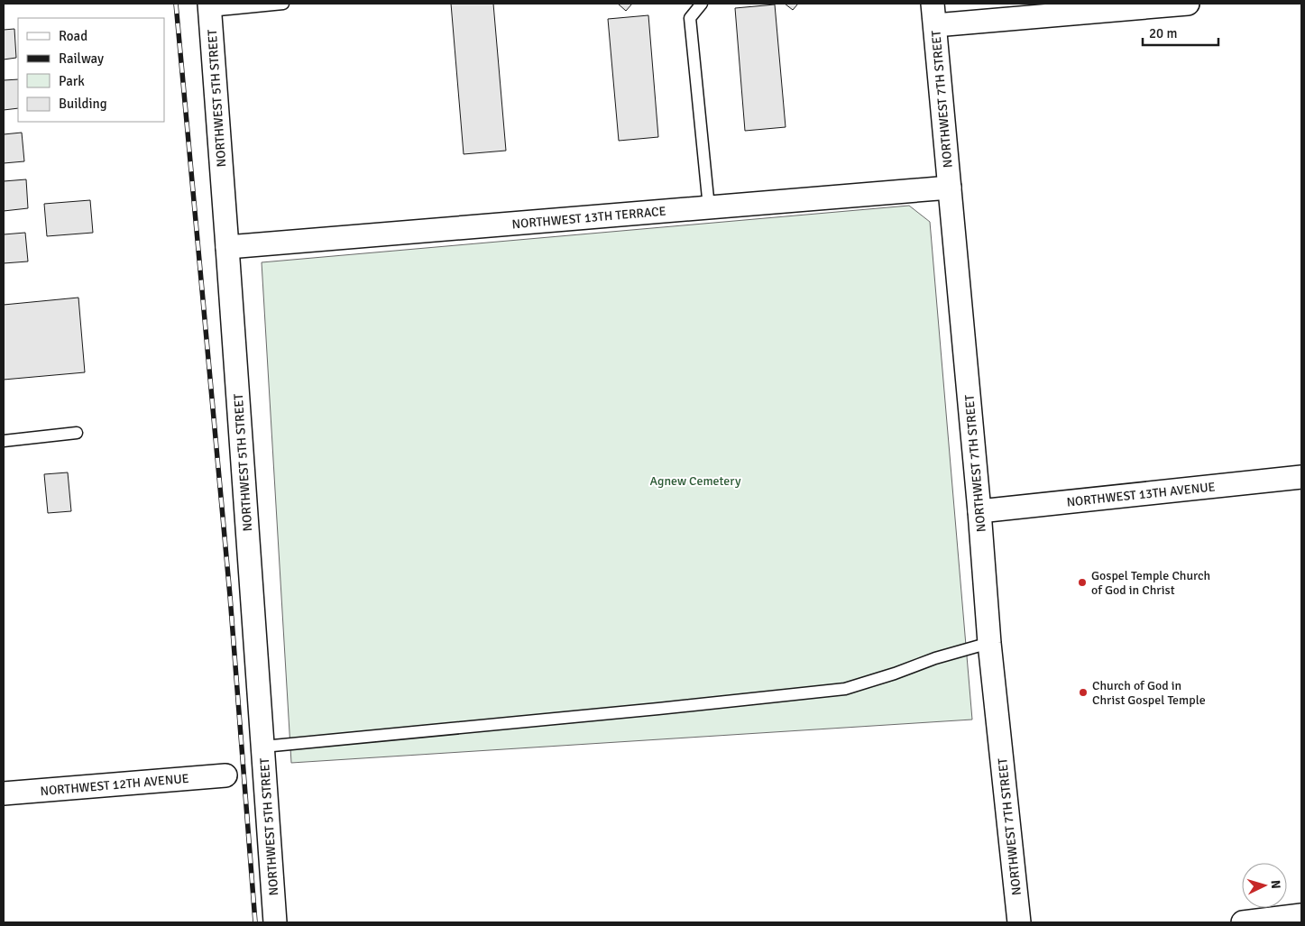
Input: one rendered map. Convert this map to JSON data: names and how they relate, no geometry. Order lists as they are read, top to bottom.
{
  "streets": {
    "street": [
      "NORTHWEST 5TH STREET",
      "NORTHWEST 7TH STREET",
      "NORTHWEST 13TH TERRACE",
      "NORTHWEST 13TH AVENUE",
      "NORTHWEST 12TH AVENUE"
    ]
  },
  "crossings": [
    ["NORTHWEST 5TH STREET", "NORTHWEST 13TH TERRACE"],
    ["NORTHWEST 7TH STREET", "NORTHWEST 13TH TERRACE"],
    ["NORTHWEST 7TH STREET", "NORTHWEST 13TH AVENUE"]
  ],
  "parks": ["Agnew Cemetery"],
  "places": ["Gospel Temple Church of God in Christ", "Church of God in Christ Gospel Temple"],
  "legend": [
    "Road",
    "Railway",
    "Park",
    "Building"
  ],
  "scale_bar": "20 m",
  "north": "right"
}
